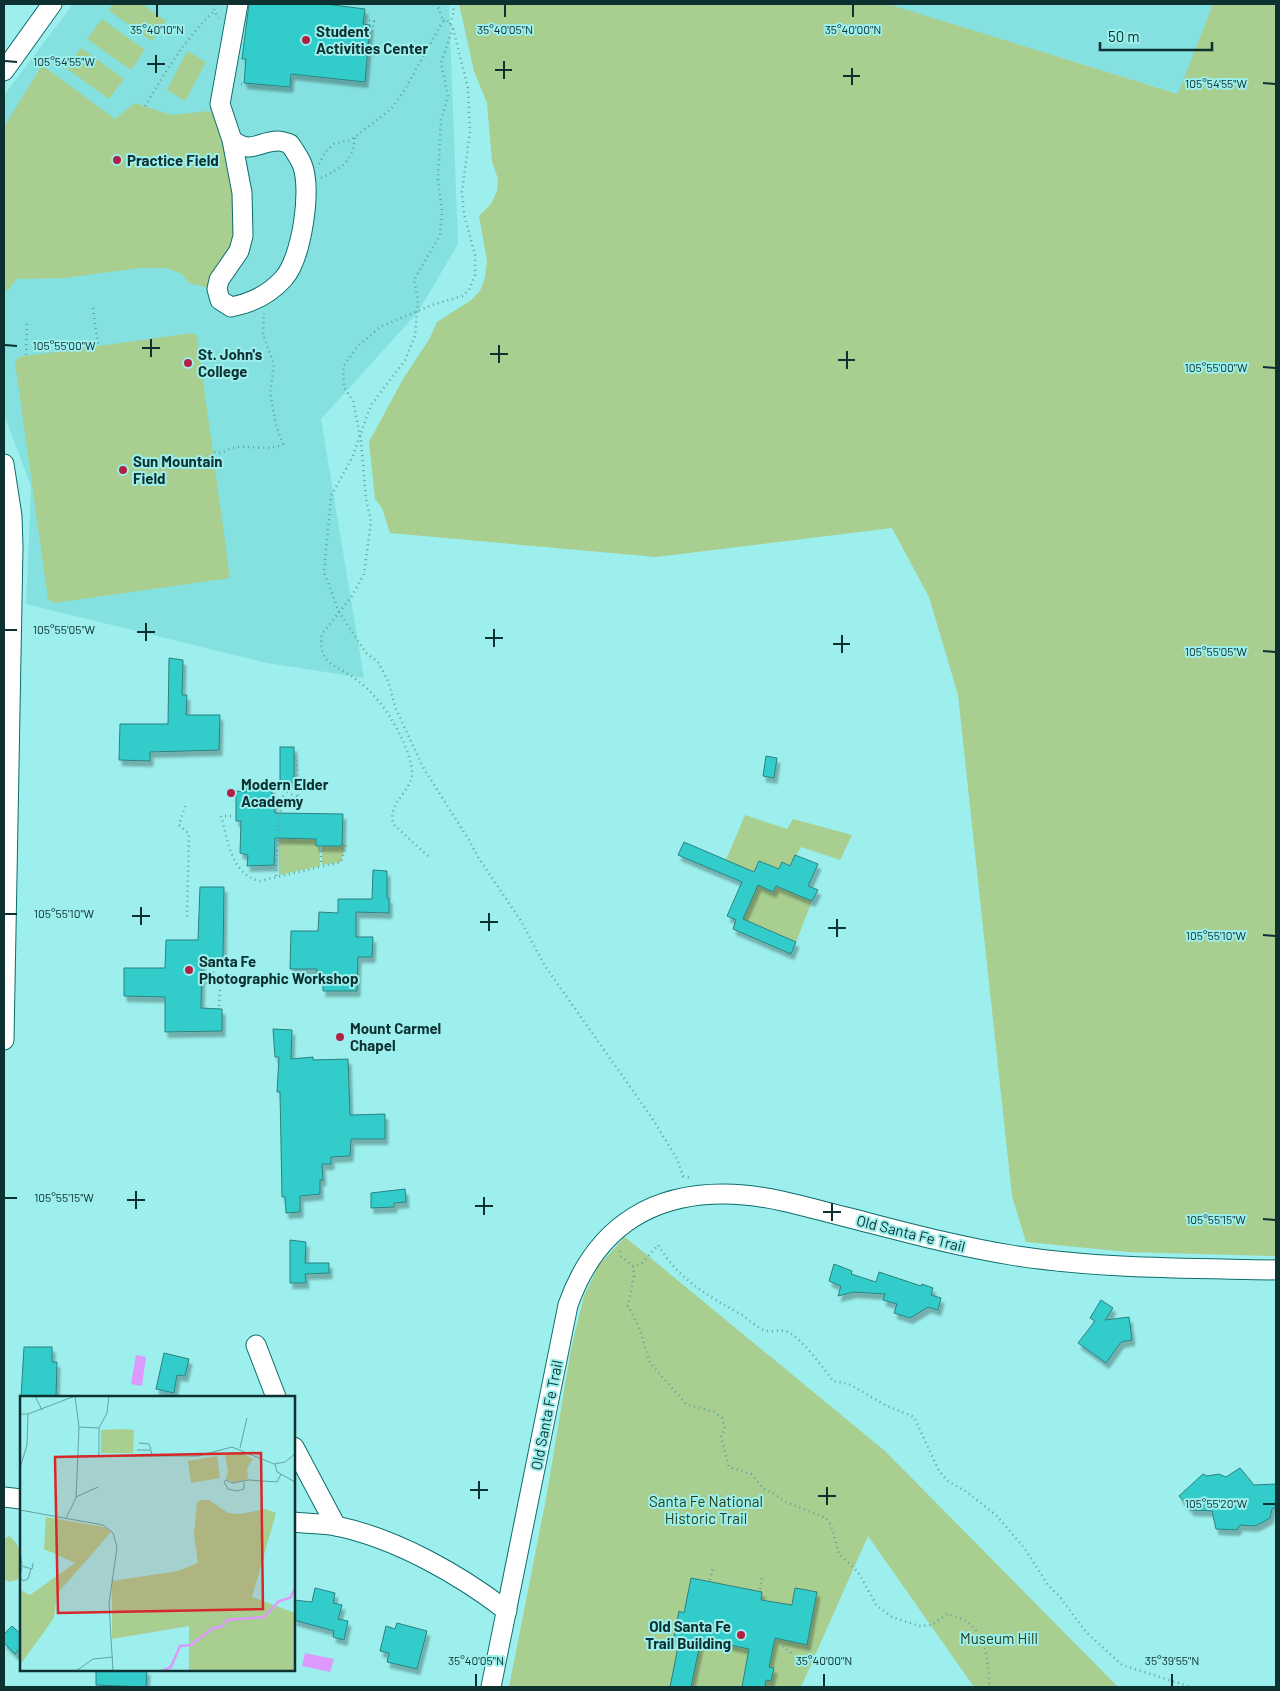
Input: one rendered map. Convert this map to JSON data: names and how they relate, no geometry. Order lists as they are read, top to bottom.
{
  "streets": {
    "street": ["Old Santa Fe Trail"]
  },
  "parks": ["Santa Fe National Historic Trail", "Museum Hill"],
  "places": [
    "Student Activities Center",
    "Practice Field",
    "St. John's College",
    "Sun Mountain Field",
    "Modern Elder Academy",
    "Santa Fe Photographic Workshop",
    "Mount Carmel Chapel",
    "Old Santa Fe Trail Building"
  ],
  "scale_bar": "50 m",
  "coordinates": [
    "35°40'10\"N",
    "35°40'05\"N",
    "35°40'00\"N",
    "105°54'55\"W",
    "105°55'00\"W",
    "105°55'05\"W",
    "105°55'10\"W",
    "105°55'15\"W",
    "105°55'20\"W",
    "35°39'55\"N"
  ]
}
